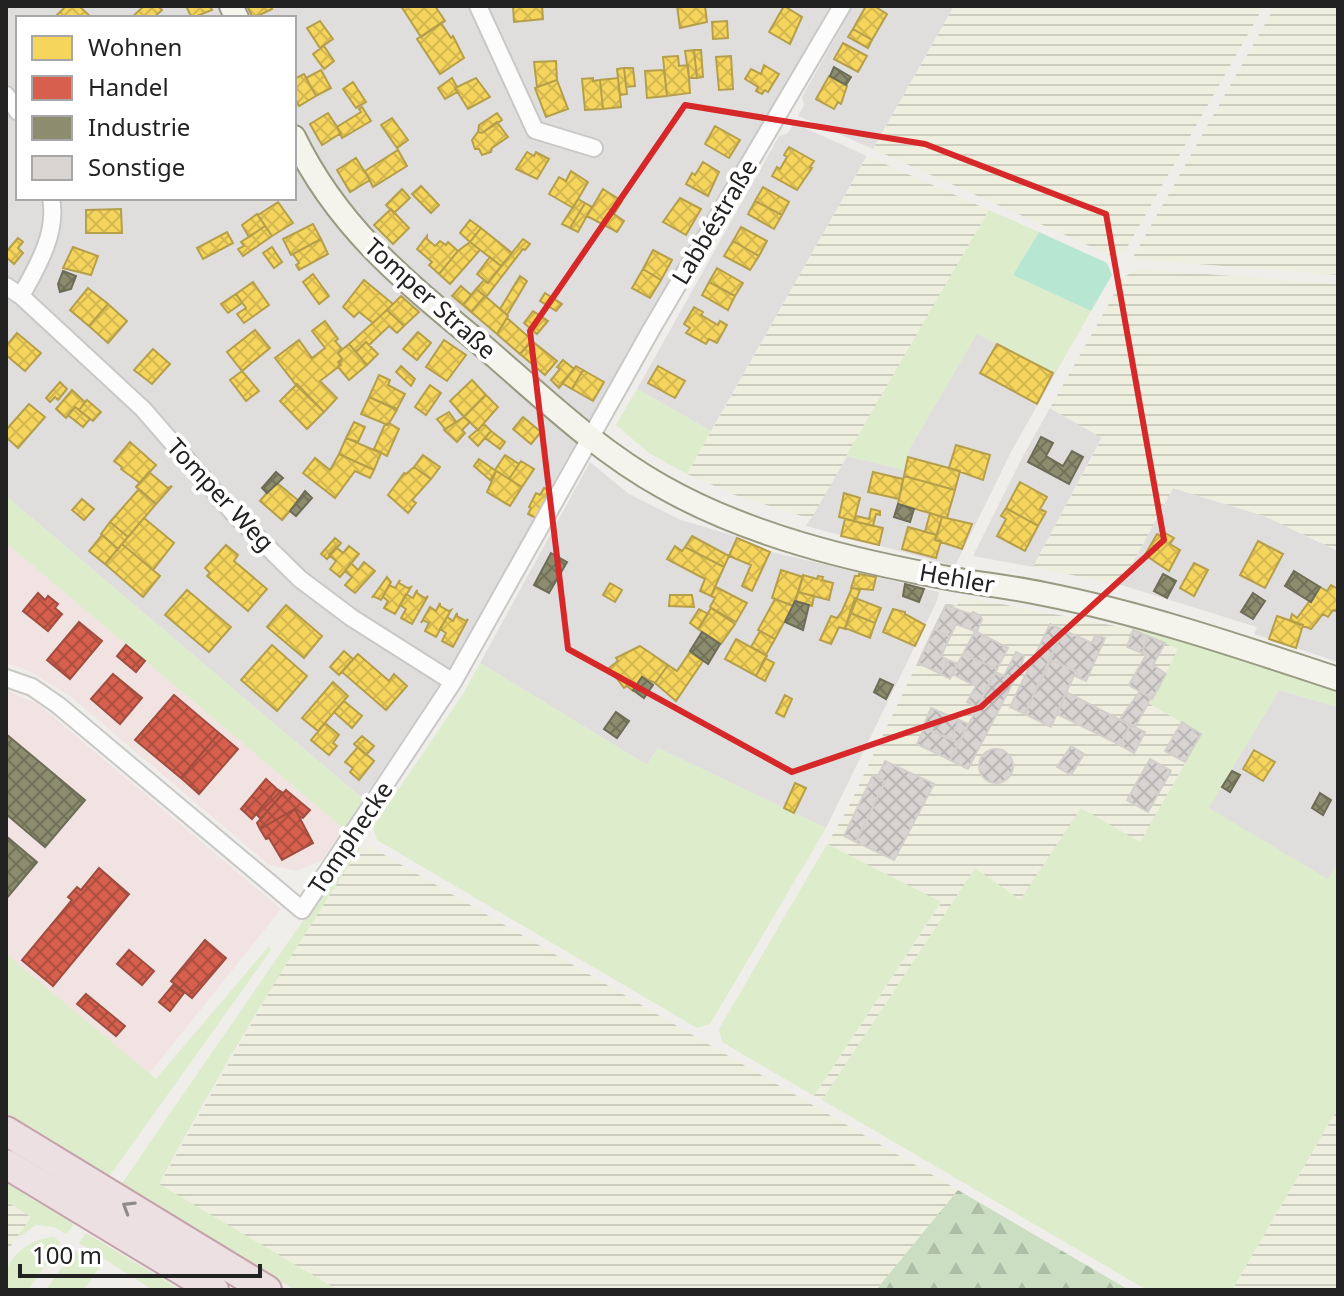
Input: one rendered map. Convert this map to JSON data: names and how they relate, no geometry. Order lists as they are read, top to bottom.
{
  "streets": {
    "main road": ["Tomper Straße", "Hehler"],
    "street": ["Labbéstraße", "Tomper Weg", "Tomphecke"]
  },
  "crossings": [
    ["Labbéstraße", "Tomper Straße"],
    ["Labbéstraße", "Hehler"],
    ["Labbéstraße", "Tomphecke"],
    ["Tomper Straße", "Hehler"],
    ["Tomper Straße", "Tomphecke"],
    ["Tomper Weg", "Tomphecke"],
    ["Hehler", "Tomphecke"]
  ],
  "legend": [
    "Wohnen",
    "Handel",
    "Industrie",
    "Sonstige"
  ],
  "scale_bar": "100 m"
}
